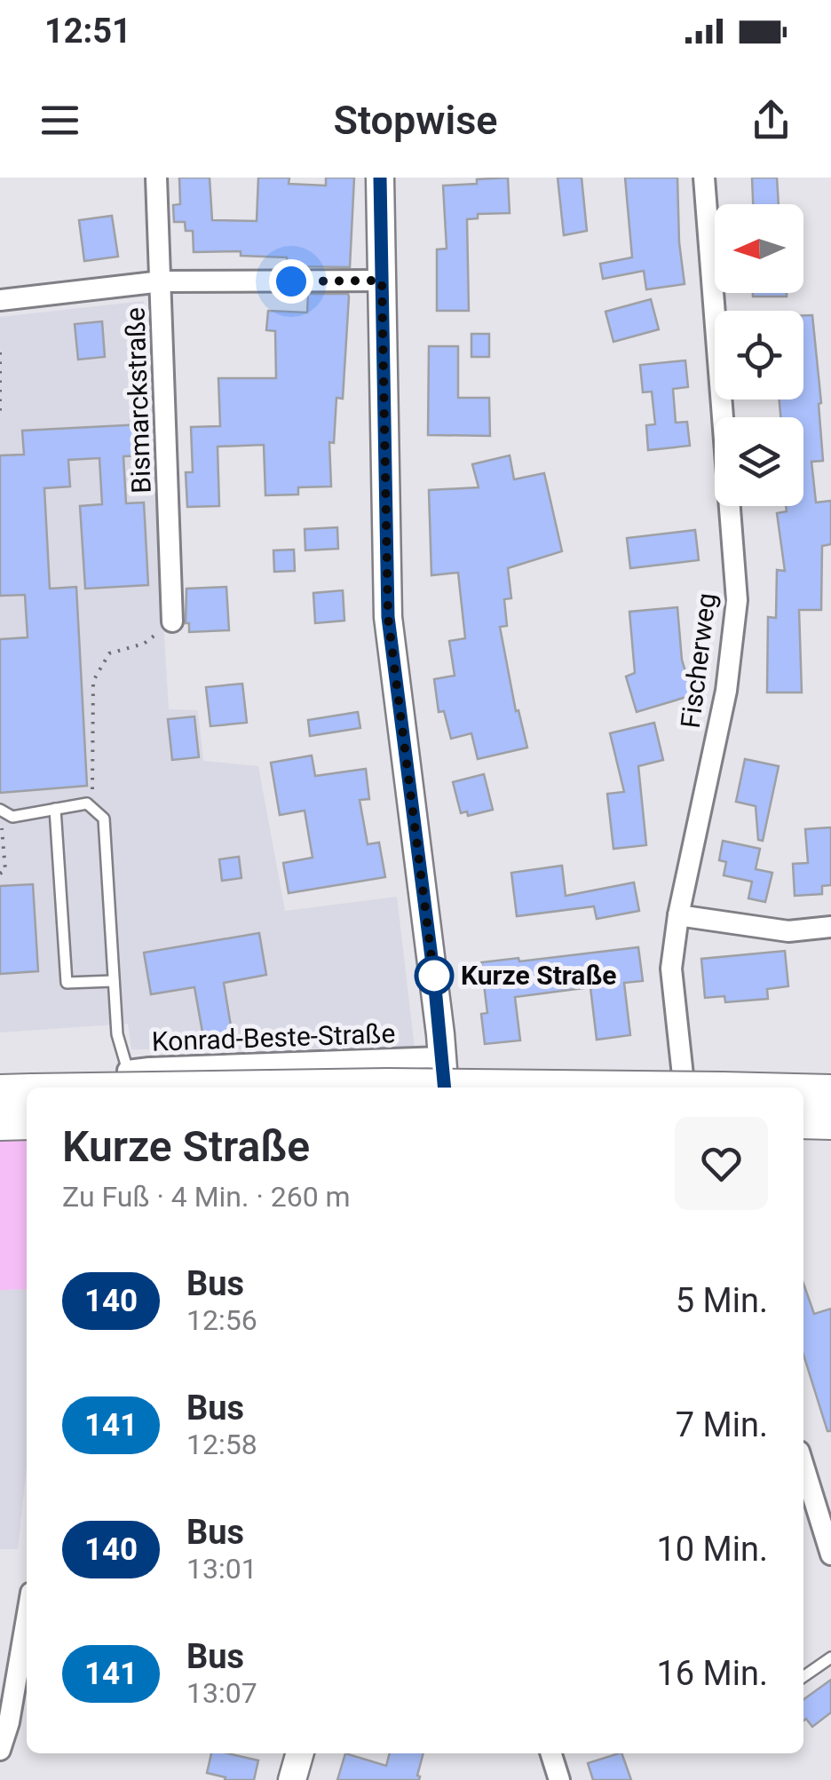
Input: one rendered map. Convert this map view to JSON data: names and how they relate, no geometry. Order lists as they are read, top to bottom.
{
  "streets": {
    "street": ["Bismarckstraße", "Fischerweg", "Konrad-Beste-Straße"]
  },
  "places": ["Kurze Straße"],
  "lines": ["bus line 140"],
  "north": "left",
  "page": {
    "status": "12:51",
    "header": "Stopwise",
    "heading": ["Kurze Straße", "Zu Fuß · 4 Min. · 260 m"],
    "list": [
      {
        "mark": "140",
        "name": "Bus",
        "note": "12:56",
        "value": "5 Min."
      },
      {
        "mark": "141",
        "name": "Bus",
        "note": "12:58",
        "value": "7 Min."
      },
      {
        "mark": "140",
        "name": "Bus",
        "note": "13:01",
        "value": "10 Min."
      },
      {
        "mark": "141",
        "name": "Bus",
        "note": "13:07",
        "value": "16 Min."
      }
    ]
  }
}
